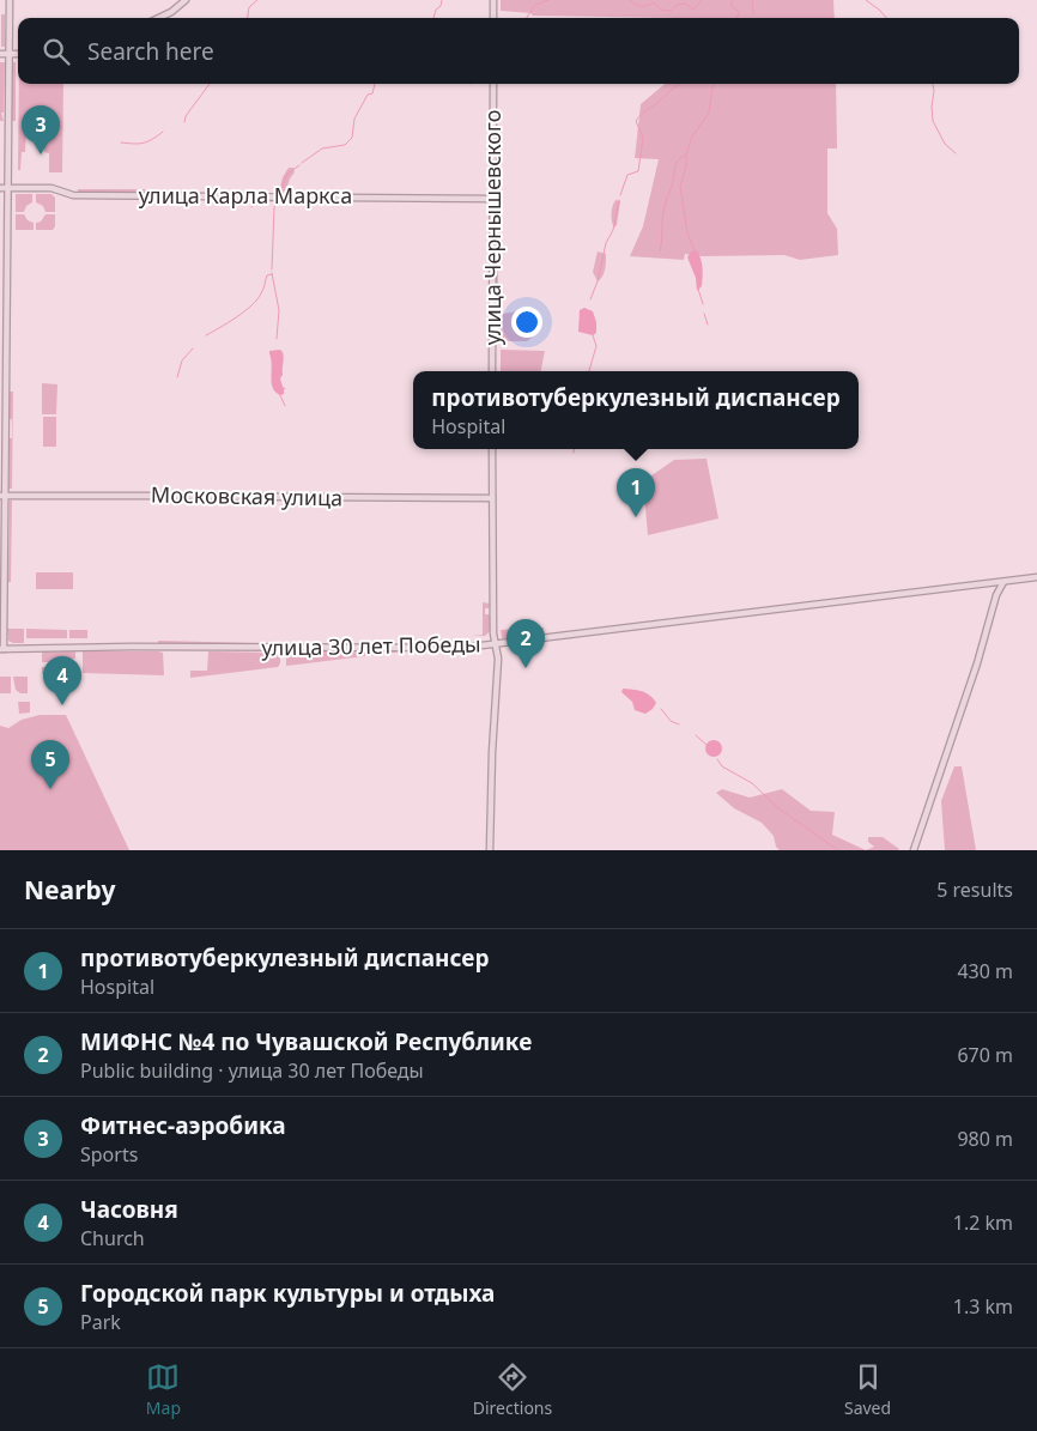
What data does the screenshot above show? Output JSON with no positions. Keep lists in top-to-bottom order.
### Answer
{
  "streets": {
    "street": [
      "улица Карла Маркса",
      "улица Чернышевского",
      "Московская улица",
      "улица 30 лет Победы"
    ]
  },
  "crossings": [
    ["улица Карла Маркса", "улица Чернышевского"]
  ],
  "page": {
    "search": "Search here",
    "pins": [
      "3",
      "1",
      "2",
      "4",
      "5"
    ],
    "popup": ["противотуберкулезный диспансер", "Hospital"],
    "heading": ["Nearby", "5 results"],
    "list": [
      {
        "mark": "1",
        "name": "противотуберкулезный диспансер",
        "note": "Hospital",
        "value": "430 m"
      },
      {
        "mark": "2",
        "name": "МИФНС №4 по Чувашской Республике",
        "note": "Public building · улица 30 лет Победы",
        "value": "670 m"
      },
      {
        "mark": "3",
        "name": "Фитнес-аэробика",
        "note": "Sports",
        "value": "980 m"
      },
      {
        "mark": "4",
        "name": "Часовня",
        "note": "Church",
        "value": "1.2 km"
      },
      {
        "mark": "5",
        "name": "Городской парк культуры и отдыха",
        "note": "Park",
        "value": "1.3 km"
      }
    ],
    "nav": ["Map", "Directions", "Saved"]
  }
}
